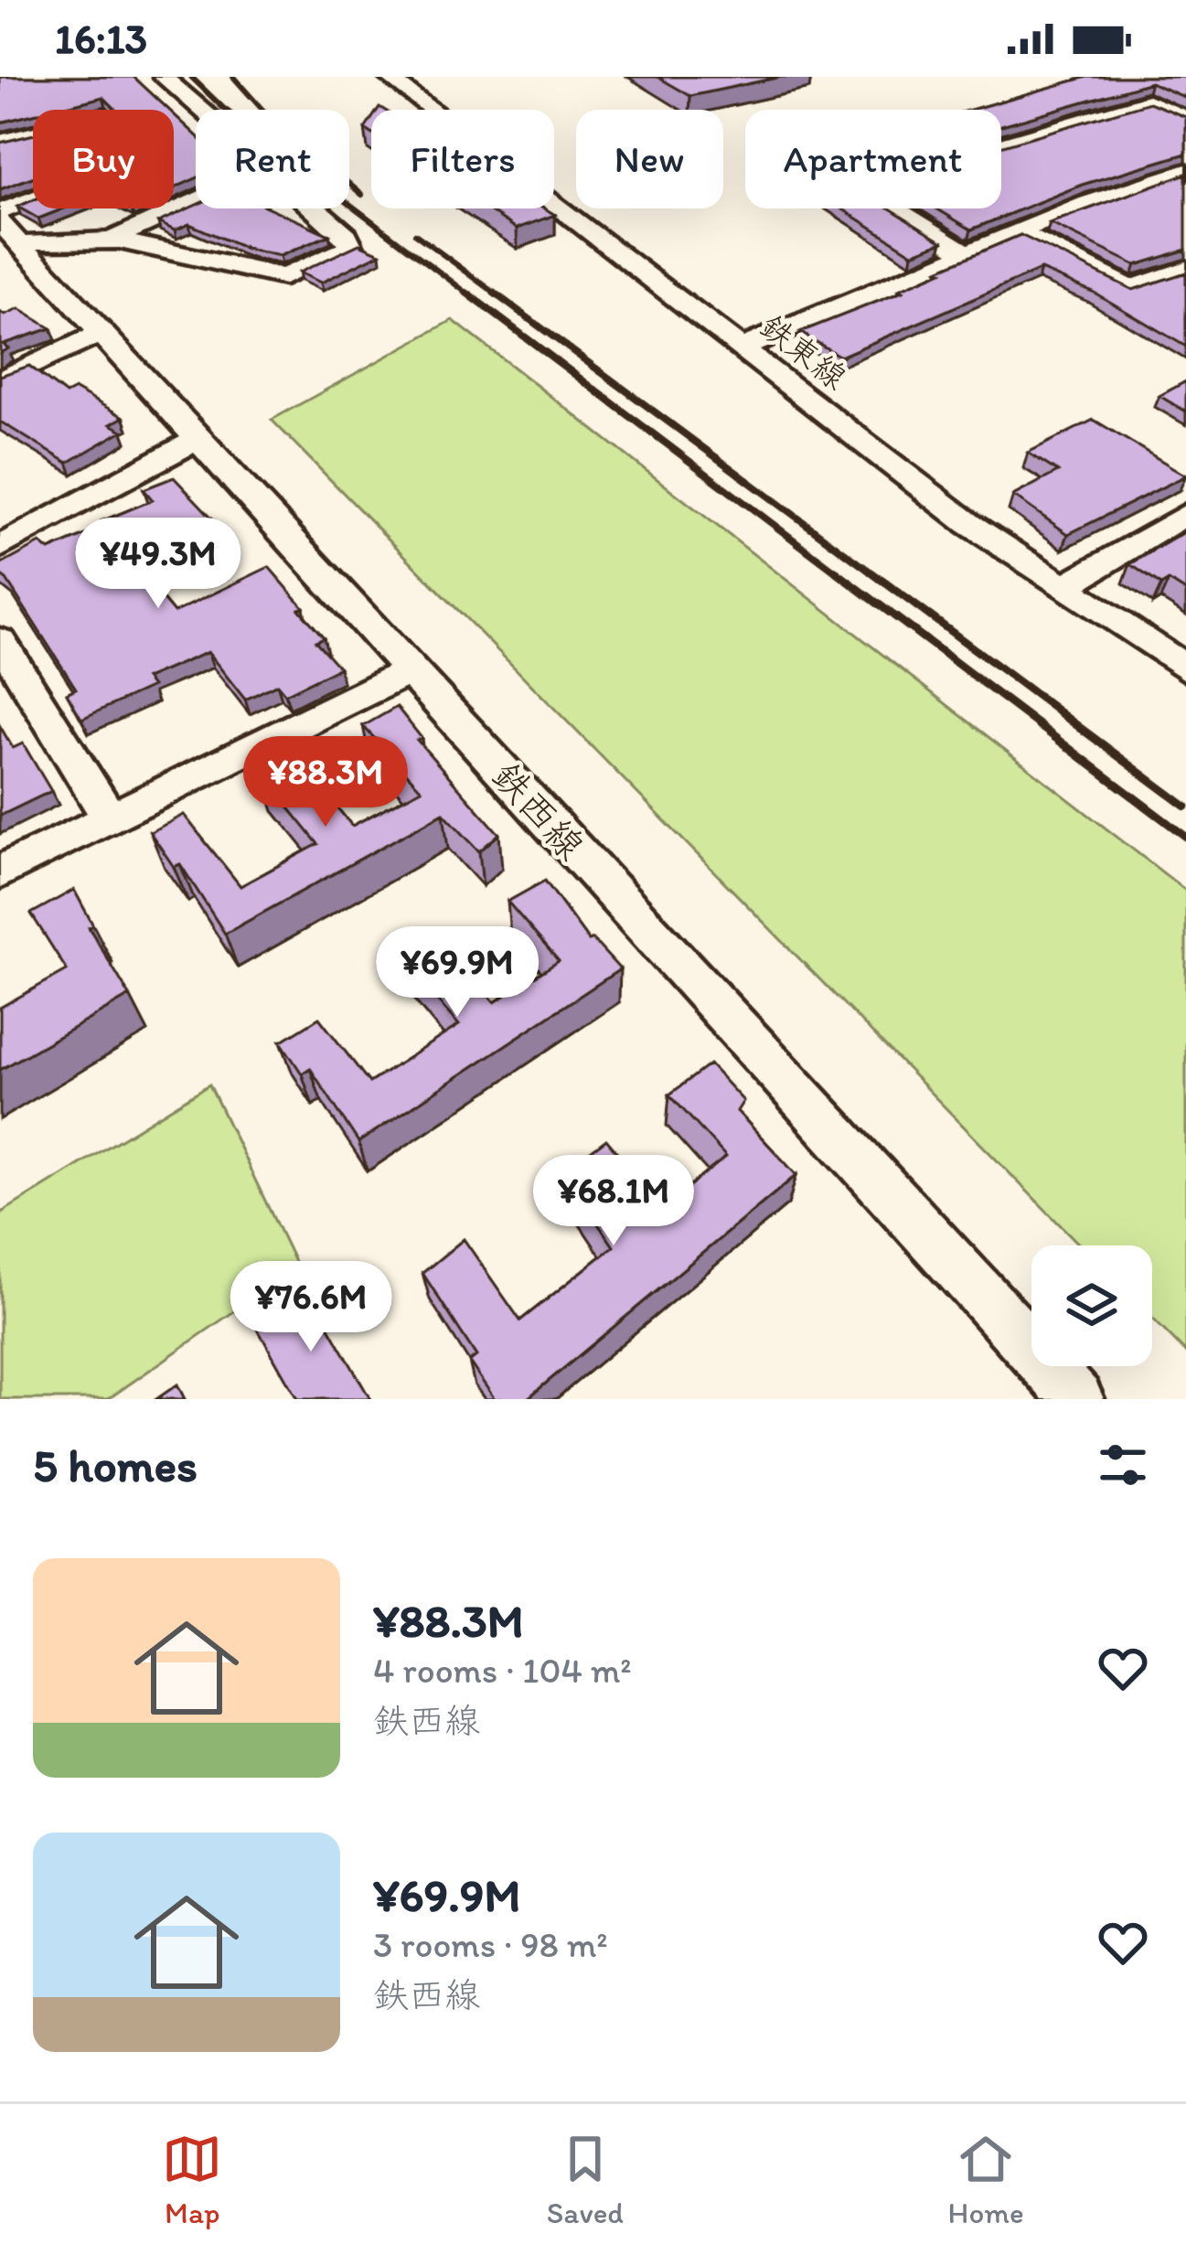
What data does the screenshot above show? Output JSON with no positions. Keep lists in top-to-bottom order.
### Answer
{
  "streets": {
    "street": ["鉄東線", "鉄西線"]
  },
  "page": {
    "status": "16:13",
    "chip": [
      "Buy",
      "Rent",
      "Filters",
      "New",
      "Apartment"
    ],
    "price": [
      "¥49.3M",
      "¥88.3M",
      "¥69.9M",
      "¥68.1M",
      "¥76.6M"
    ],
    "heading": "5 homes",
    "list": [
      {
        "name": "¥88.3M",
        "note": "4 rooms · 104 m² · 鉄西線"
      },
      {
        "name": "¥69.9M",
        "note": "3 rooms · 98 m² · 鉄西線"
      }
    ],
    "tabs": ["Map", "Saved", "Home"]
  }
}
